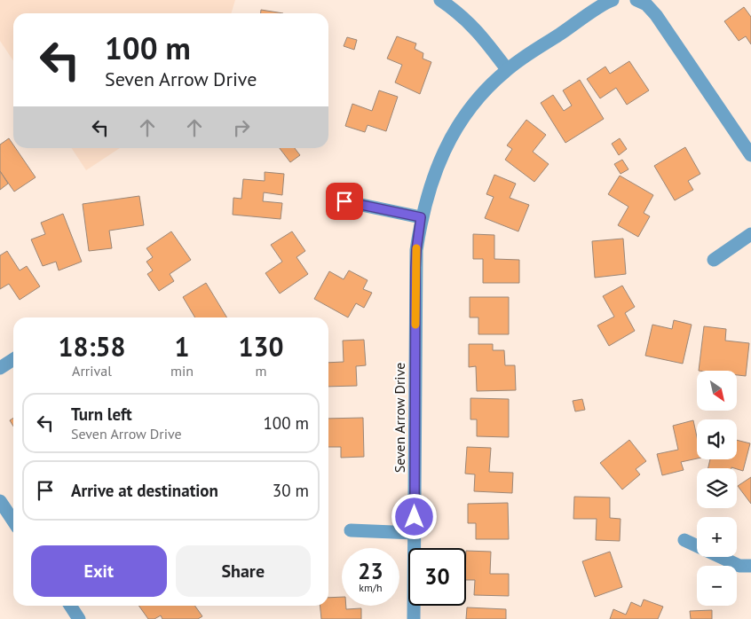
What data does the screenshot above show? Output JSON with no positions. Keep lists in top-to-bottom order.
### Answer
{
  "streets": {
    "street": ["Seven Arrow Drive"]
  },
  "north": "bottom right",
  "page": {
    "turn": ["100 m", "Seven Arrow Drive"],
    "eta": [
      "18:58",
      "Arrival",
      "1",
      "min",
      "130",
      "m"
    ],
    "map_buttons": ["+", "−"],
    "list": [
      {
        "name": "Turn left",
        "note": "Seven Arrow Drive",
        "value": "100 m"
      },
      {
        "name": "Arrive at destination",
        "value": "30 m"
      }
    ],
    "buttons": ["Exit", "Share"],
    "speed": "23 km/h",
    "limit": "30"
  }
}
